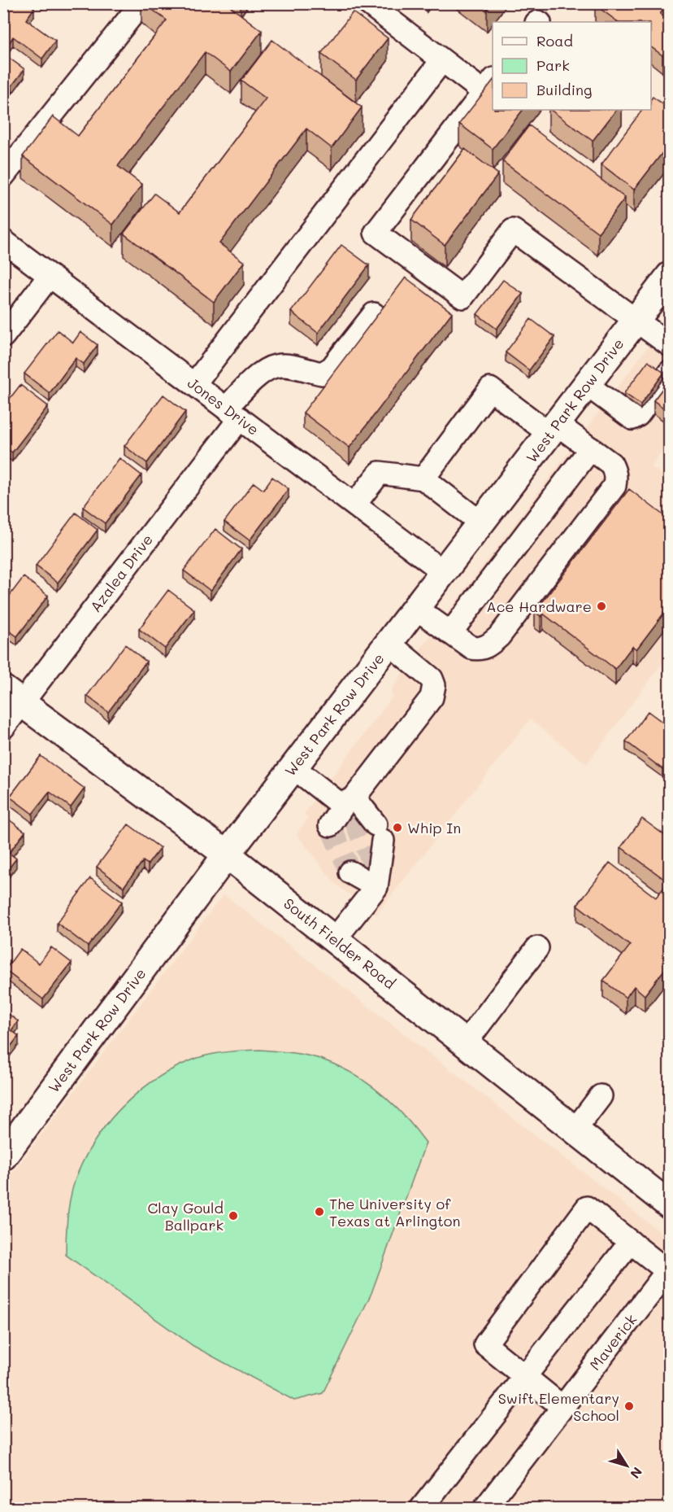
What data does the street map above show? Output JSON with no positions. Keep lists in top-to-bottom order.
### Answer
{
  "streets": {
    "main road": ["West Park Row Drive", "South Fielder Road"],
    "street": ["Jones Drive", "Azalea Drive", "Maverick"]
  },
  "crossings": [
    ["West Park Row Drive", "Jones Drive"],
    ["West Park Row Drive", "South Fielder Road"],
    ["Jones Drive", "Azalea Drive"],
    ["Azalea Drive", "South Fielder Road"]
  ],
  "places": [
    "Ace Hardware",
    "Whip In",
    "The University of Texas at Arlington",
    "Clay Gould Ballpark",
    "Swift Elementary School"
  ],
  "legend": ["Road", "Park", "Building"],
  "north": "bottom right"
}
